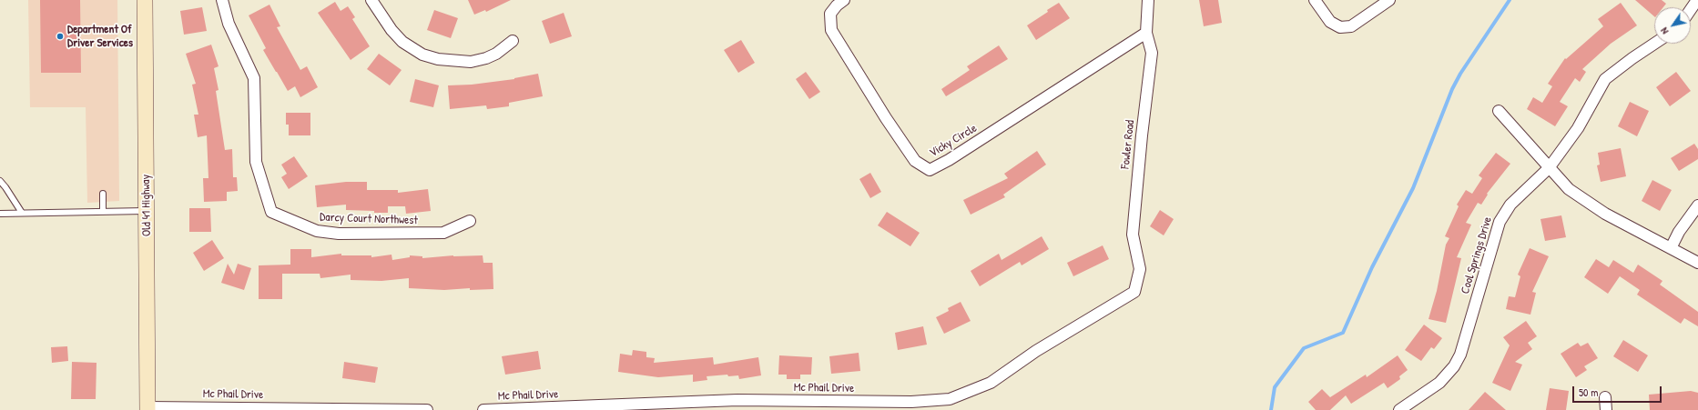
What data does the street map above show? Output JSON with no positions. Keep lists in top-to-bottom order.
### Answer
{
  "streets": {
    "main road": ["Old 41 Highway"],
    "street": [
      "Vicky Circle",
      "Fowler Road",
      "Darcy Court Northwest",
      "Cool Springs Drive",
      "Mc Phail Drive"
    ]
  },
  "crossings": [
    ["Vicky Circle", "Fowler Road"],
    ["Fowler Road", "Mc Phail Drive"],
    ["Old 41 Highway", "Mc Phail Drive"]
  ],
  "places": ["Department Of Driver Services"],
  "scale_bar": "50 m",
  "north": "bottom left"
}
